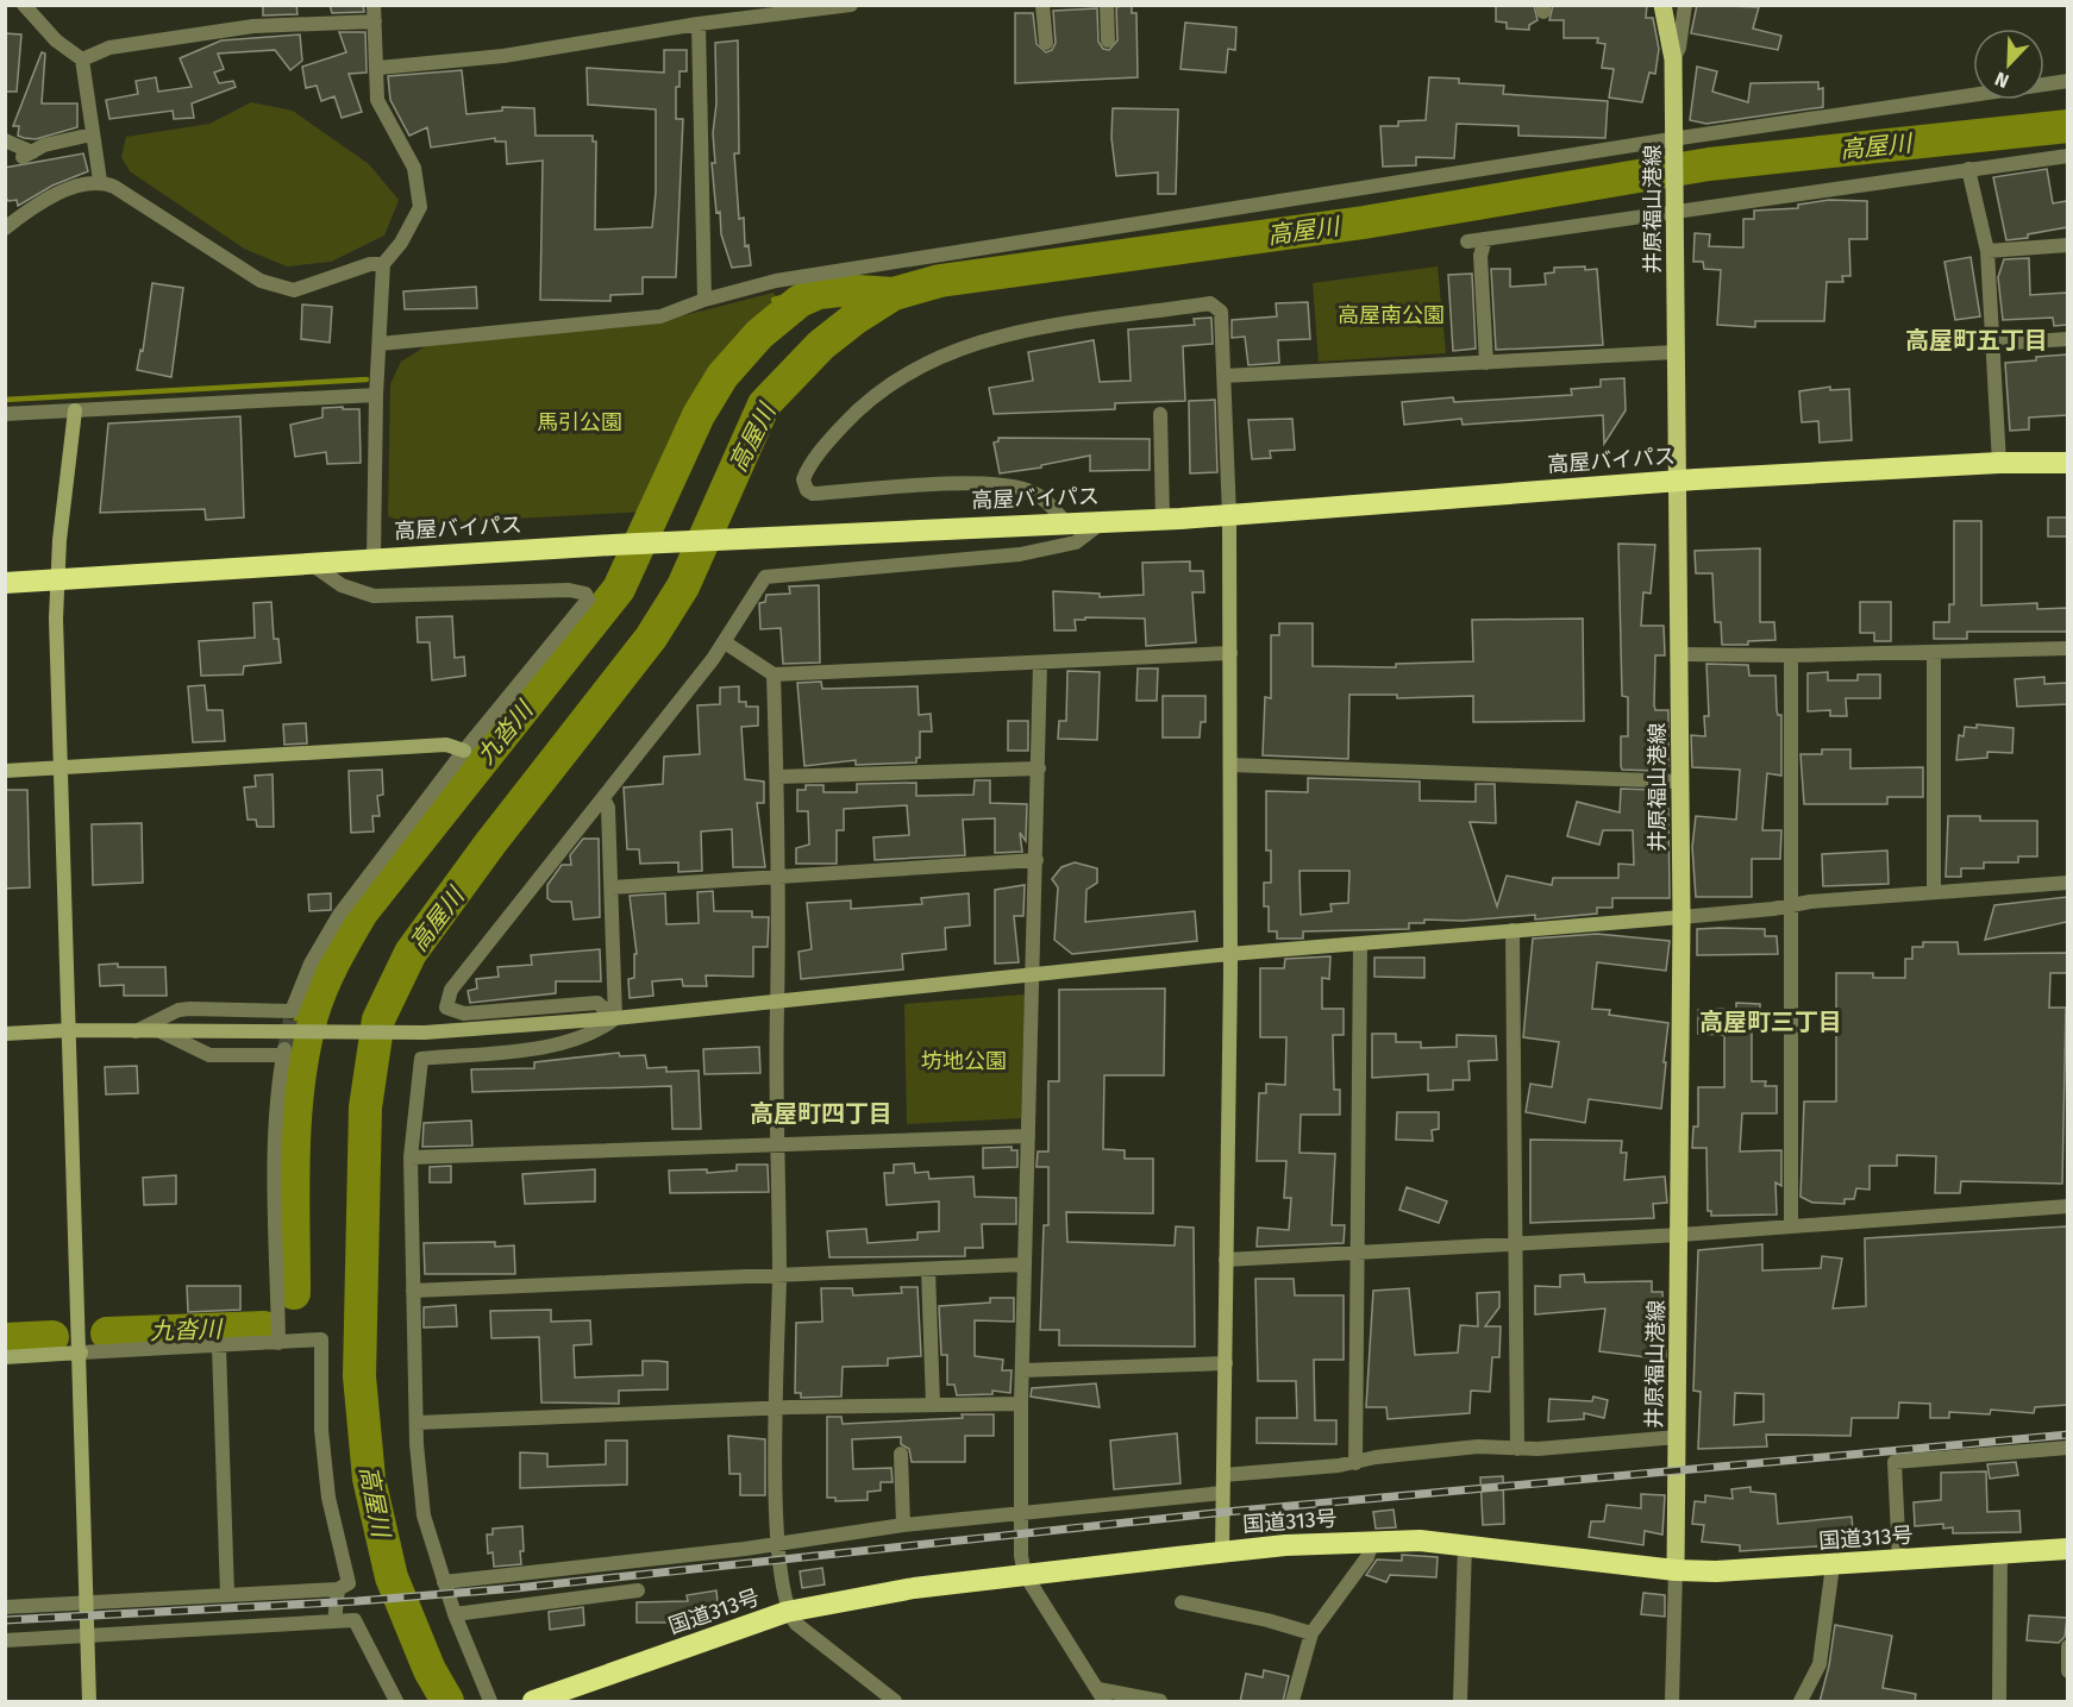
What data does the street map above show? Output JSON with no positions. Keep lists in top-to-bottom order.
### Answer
{
  "streets": {
    "highway": ["高屋バイパス", "国道313号"],
    "main road": ["井原福山港線"]
  },
  "crossings": [
    ["井原福山港線", "高屋バイパス"],
    ["井原福山港線", "国道313号"]
  ],
  "districts": ["高屋町五丁目", "高屋町三丁目", "高屋町四丁目"],
  "water": ["高屋川", "九沓川"],
  "parks": ["高屋南公園", "馬引公園", "坊地公園"],
  "north": "bottom left"
}
